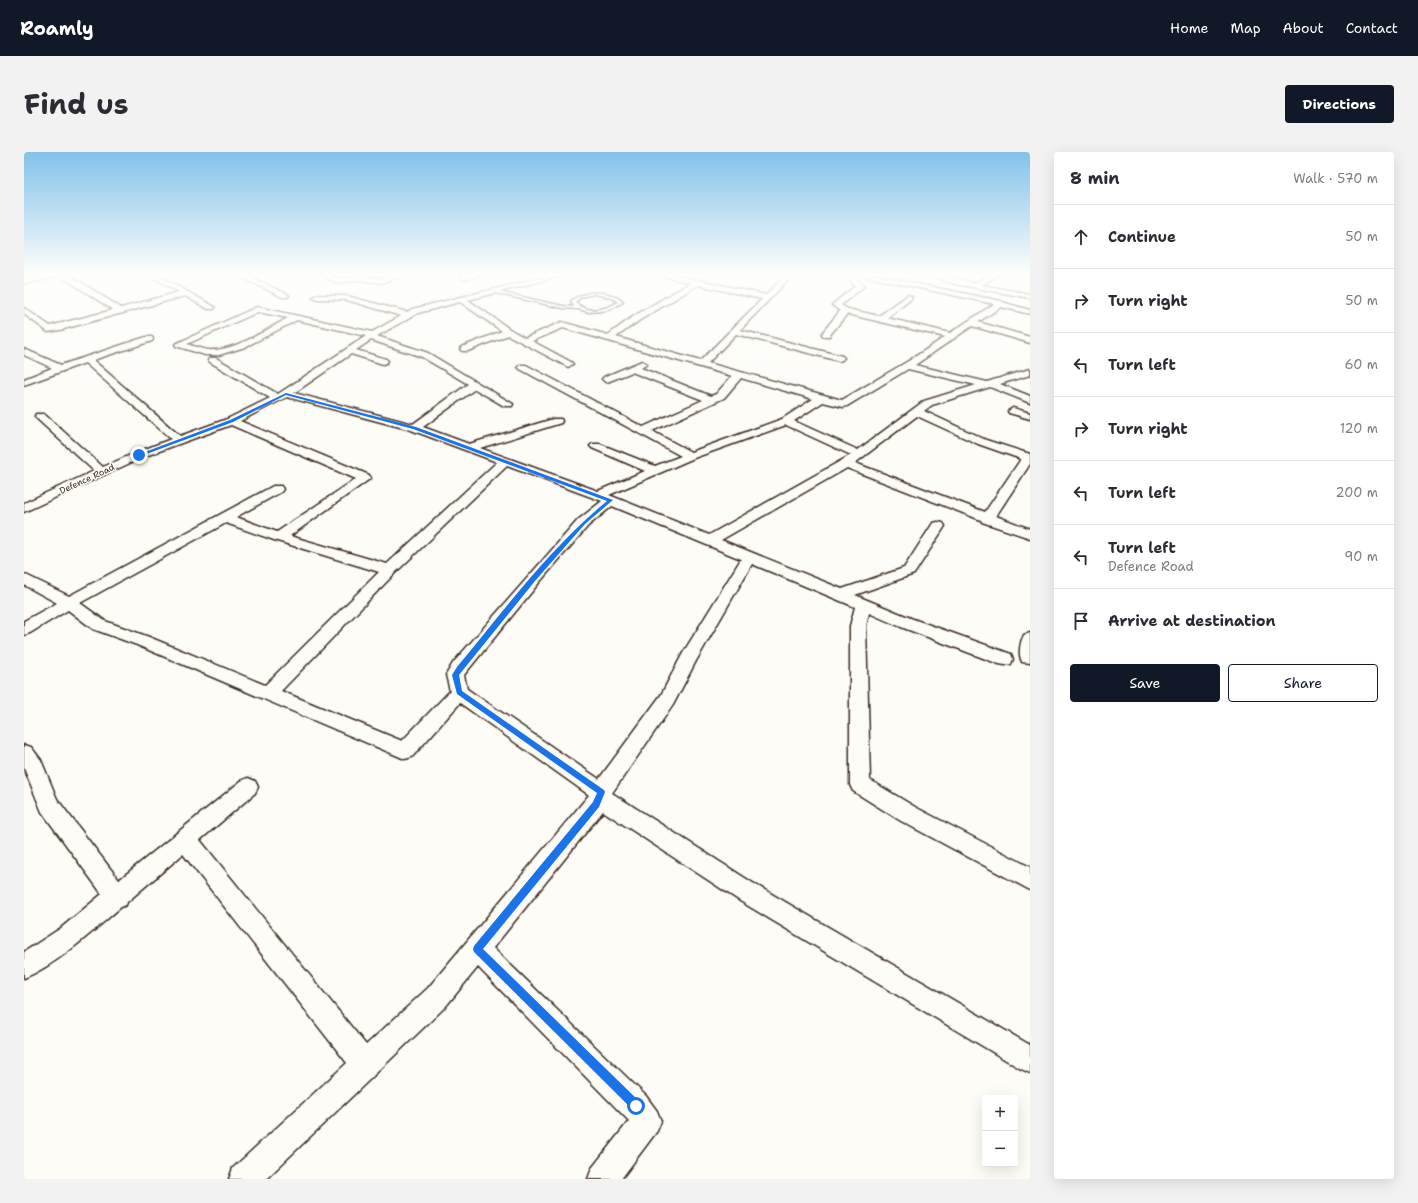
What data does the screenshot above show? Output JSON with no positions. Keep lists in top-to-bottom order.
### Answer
{
  "streets": {
    "street": ["Defence Road"]
  },
  "page": {
    "header": "Roamly",
    "nav": [
      "Home",
      "Map",
      "About",
      "Contact"
    ],
    "title": "Find us",
    "buttons": [
      "Directions",
      ["Save", "Share"]
    ],
    "heading": ["8 min", "Walk · 570 m"],
    "list": [
      ["Continue", "50 m"],
      ["Turn right", "50 m"],
      ["Turn left", "60 m"],
      ["Turn right", "120 m"],
      ["Turn left", "200 m"],
      ["Turn left", "Defence Road", "90 m"],
      "Arrive at destination"
    ],
    "map_buttons": ["+", "−"]
  }
}
